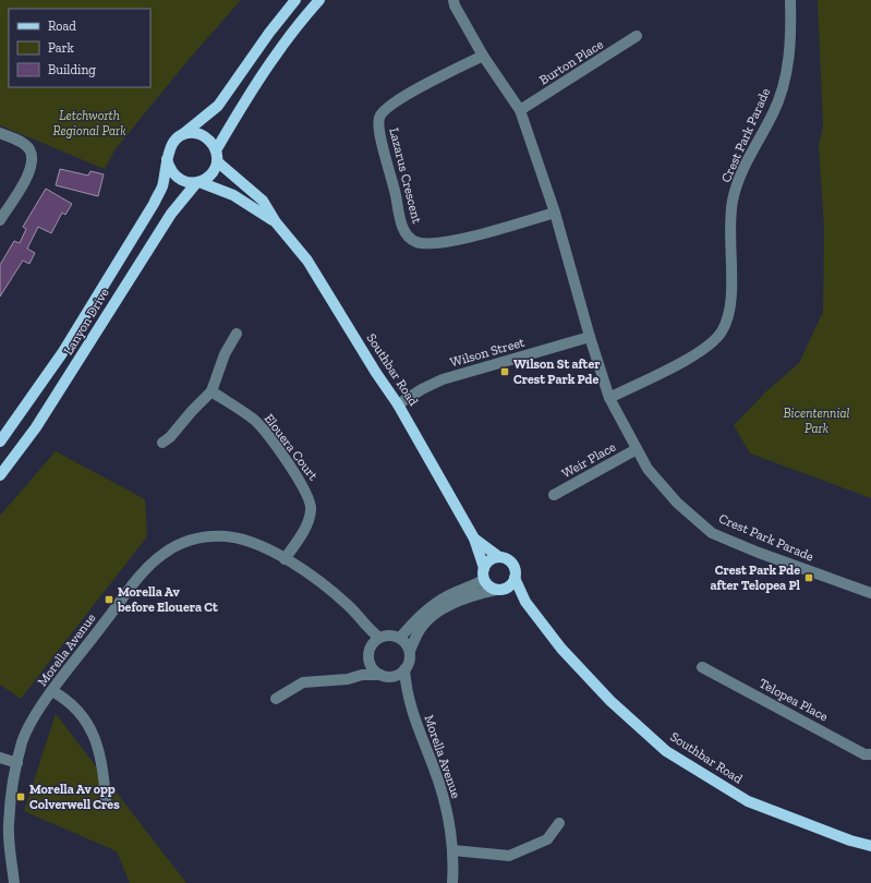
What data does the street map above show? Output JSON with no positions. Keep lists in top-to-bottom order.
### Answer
{
  "streets": {
    "main road": ["Lanyon Drive", "Southbar Road"],
    "street": [
      "Burton Place",
      "Crest Park Parade",
      "Lazarus Crescent",
      "Wilson Street",
      "Elouera Court",
      "Weir Place",
      "Morella Avenue",
      "Telopea Place"
    ]
  },
  "crossings": [
    ["Burton Place", "Crest Park Parade"],
    ["Crest Park Parade", "Lazarus Crescent"],
    ["Crest Park Parade", "Wilson Street"],
    ["Crest Park Parade", "Weir Place"],
    ["Lanyon Drive", "Southbar Road"],
    ["Wilson Street", "Southbar Road"],
    ["Elouera Court", "Morella Avenue"]
  ],
  "parks": ["Letchworth Regional Park", "Bicentennial Park"],
  "places": {
    "transit": [
      "Wilson St after Crest Park Pde",
      "Crest Park Pde after Telopea Pl",
      "Morella Av before Elouera Ct",
      "Morella Av opp Colverwell Cres"
    ]
  },
  "legend": ["Road", "Park", "Building"]
}
